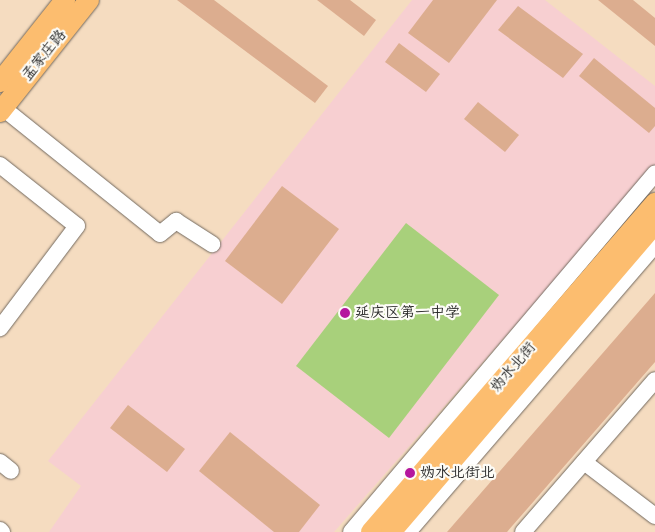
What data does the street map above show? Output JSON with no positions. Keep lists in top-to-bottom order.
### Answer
{
  "streets": {
    "main road": ["孟家庄路", "妫水北街"]
  },
  "places": ["延庆区第一中学", "妫水北街北"]
}
